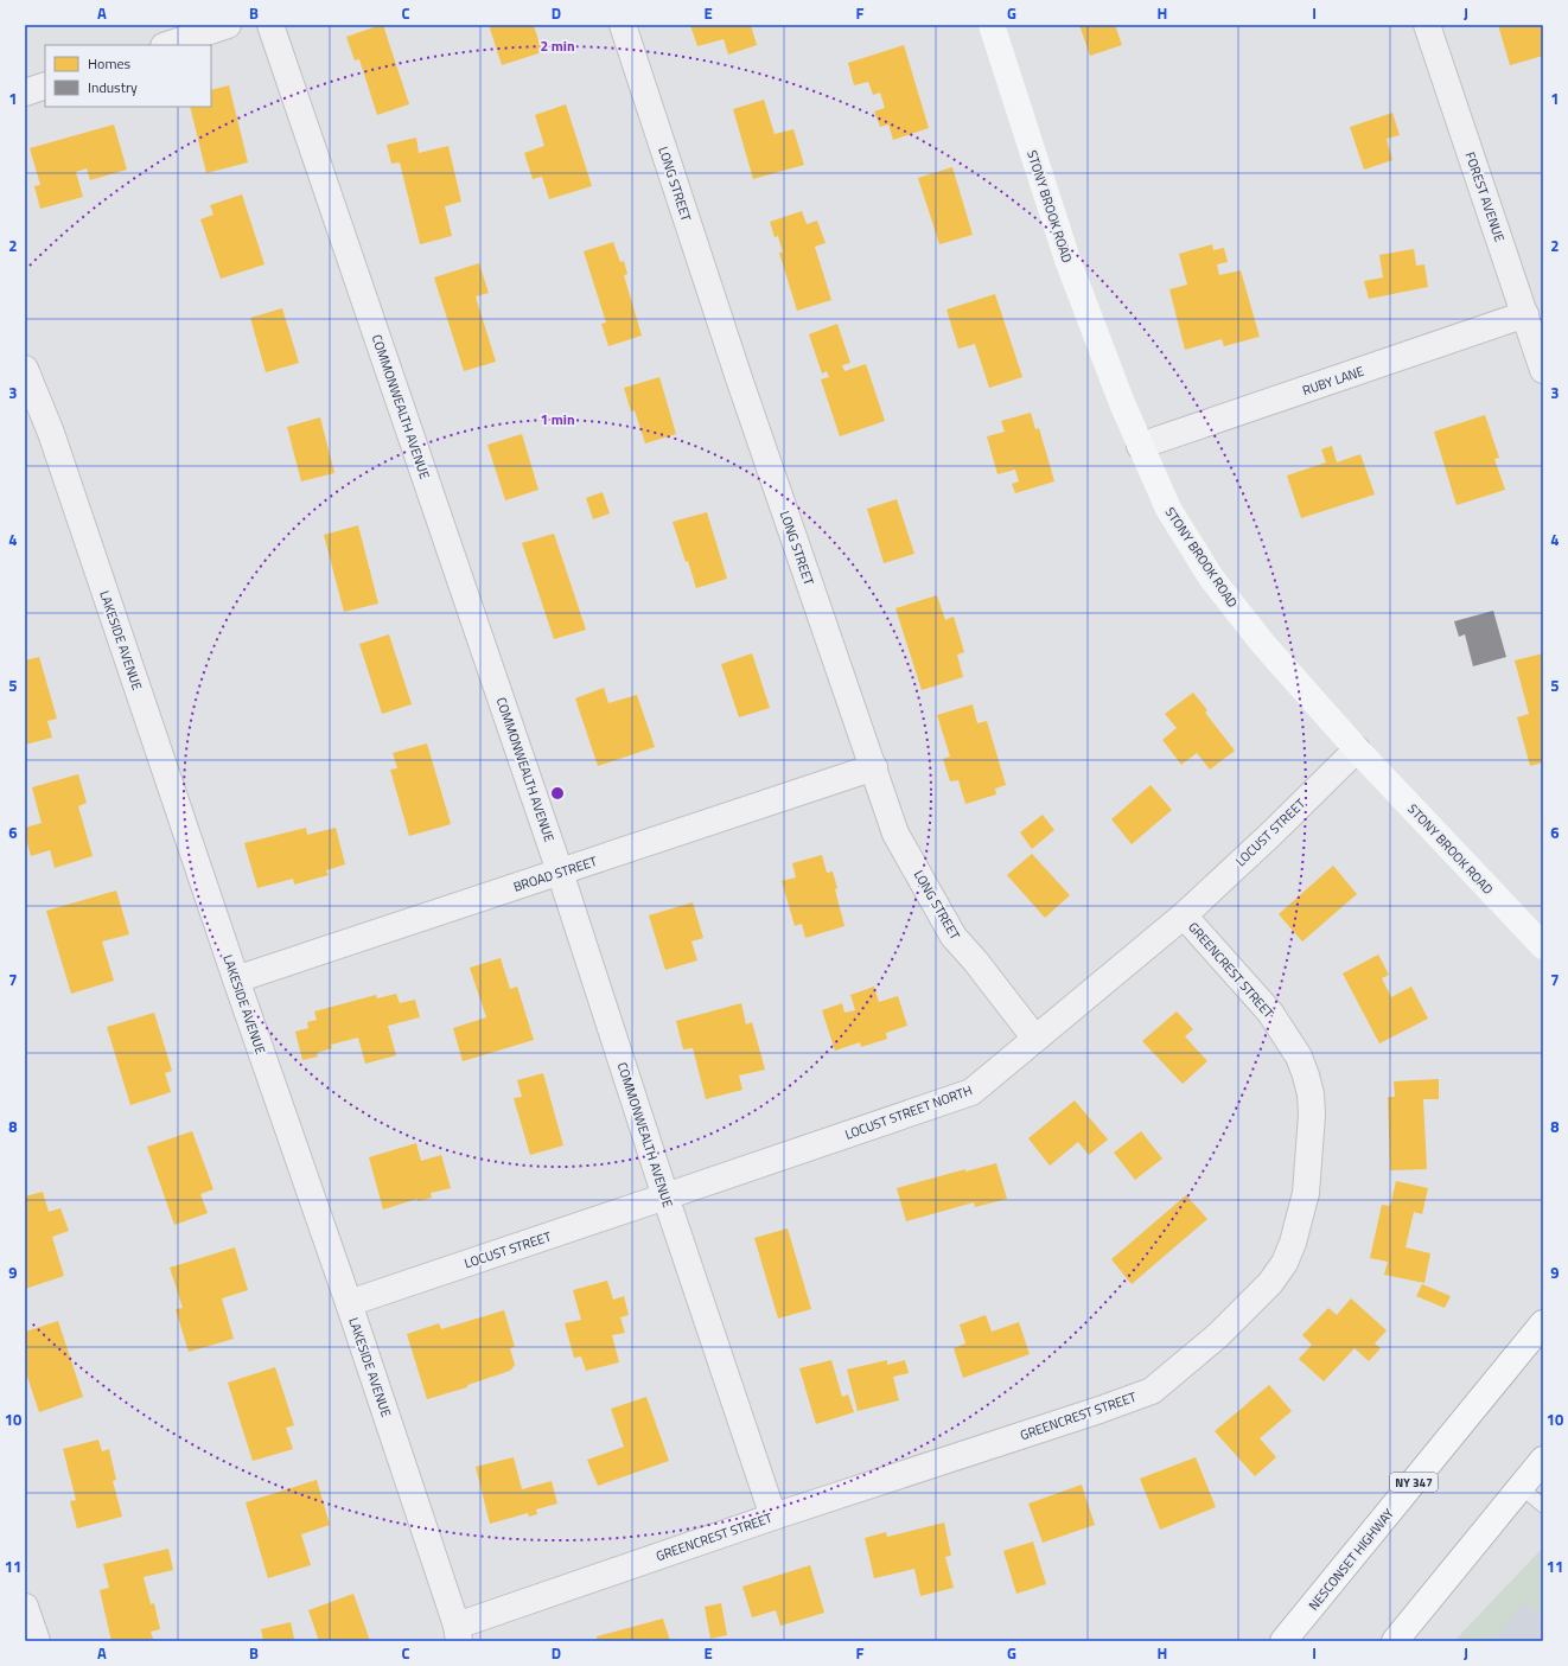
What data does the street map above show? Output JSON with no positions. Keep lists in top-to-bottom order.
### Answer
{
  "streets": {
    "main road": ["STONY BROOK ROAD", "NY 347", "NESCONSET HIGHWAY"],
    "street": [
      "LONG STREET",
      "FOREST AVENUE",
      "RUBY LANE",
      "COMMONWEALTH AVENUE",
      "LAKESIDE AVENUE",
      "LOCUST STREET",
      "BROAD STREET",
      "GREENCREST STREET",
      "LOCUST STREET NORTH"
    ]
  },
  "crossings": [
    ["LONG STREET", "BROAD STREET"],
    ["LONG STREET", "LOCUST STREET NORTH"],
    ["FOREST AVENUE", "RUBY LANE"],
    ["STONY BROOK ROAD", "RUBY LANE"],
    ["STONY BROOK ROAD", "LOCUST STREET"],
    ["COMMONWEALTH AVENUE", "LOCUST STREET"],
    ["COMMONWEALTH AVENUE", "BROAD STREET"],
    ["COMMONWEALTH AVENUE", "GREENCREST STREET"],
    ["COMMONWEALTH AVENUE", "LOCUST STREET NORTH"],
    ["LAKESIDE AVENUE", "LOCUST STREET"],
    ["LAKESIDE AVENUE", "BROAD STREET"],
    ["LAKESIDE AVENUE", "GREENCREST STREET"],
    ["LOCUST STREET", "GREENCREST STREET"],
    ["LOCUST STREET", "LOCUST STREET NORTH"],
    ["GREENCREST STREET", "LOCUST STREET NORTH"]
  ],
  "legend": ["Homes", "Industry"],
  "grid": {
    "columns": [
      "A",
      "B",
      "C",
      "D",
      "E",
      "F",
      "G",
      "H",
      "I",
      "J"
    ],
    "rows": [
      "1",
      "2",
      "3",
      "4",
      "5",
      "6",
      "7",
      "8",
      "9",
      "10",
      "11"
    ]
  },
  "rings": ["2 min", "1 min"]
}
